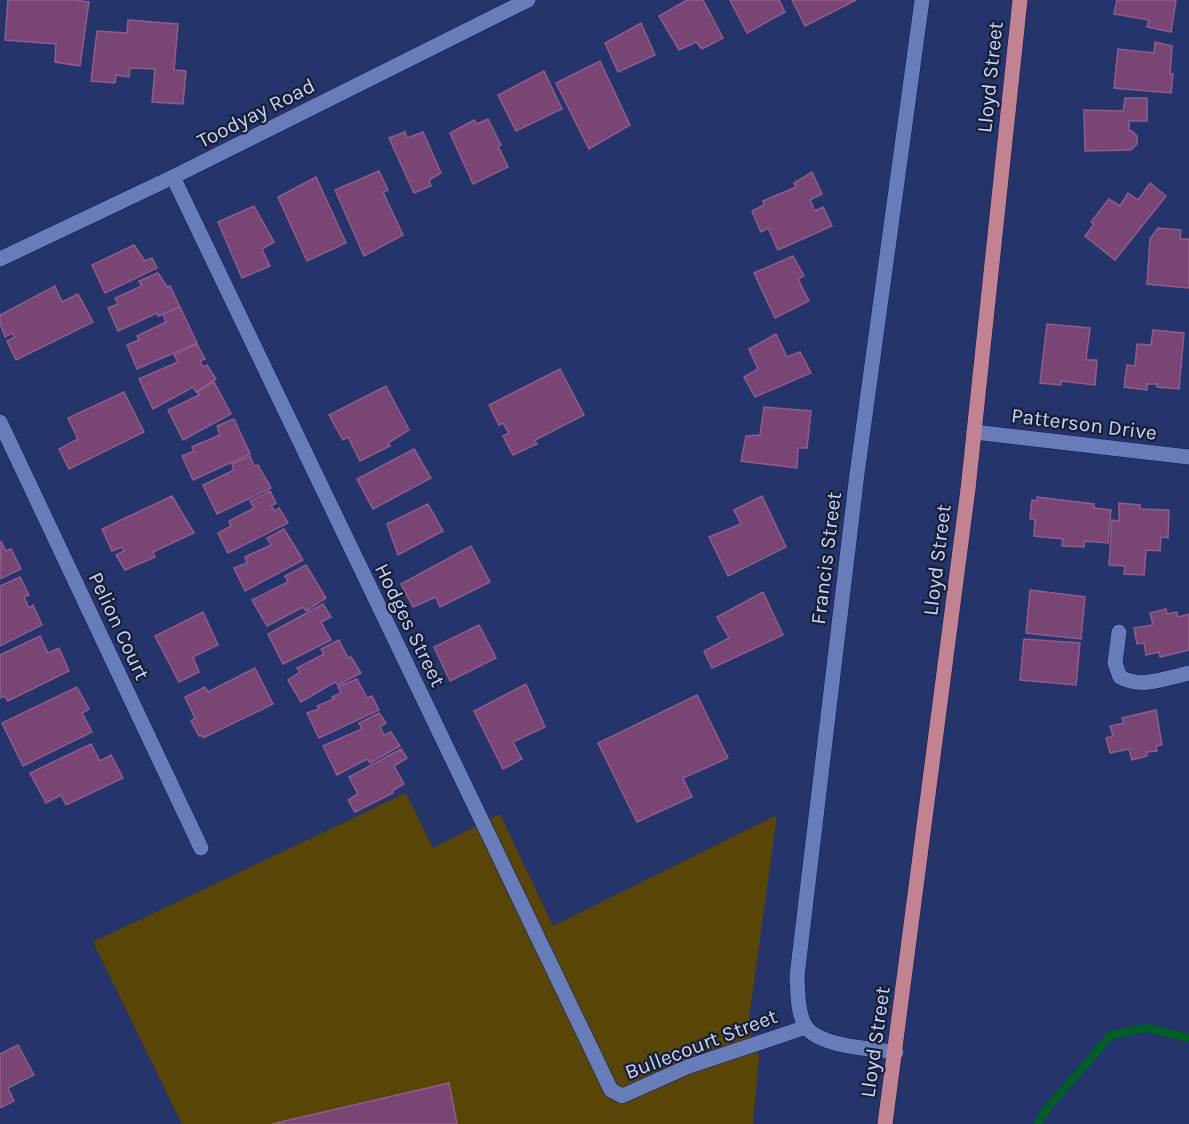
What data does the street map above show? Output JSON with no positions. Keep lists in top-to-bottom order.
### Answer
{
  "streets": {
    "main road": ["Lloyd Street"],
    "street": [
      "Toodyay Road",
      "Patterson Drive",
      "Francis Street",
      "Hodges Street",
      "Pelion Court",
      "Bullecourt Street"
    ]
  },
  "crossings": [
    ["Lloyd Street", "Patterson Drive"],
    ["Toodyay Road", "Hodges Street"],
    ["Francis Street", "Bullecourt Street"],
    ["Hodges Street", "Bullecourt Street"]
  ]
}
